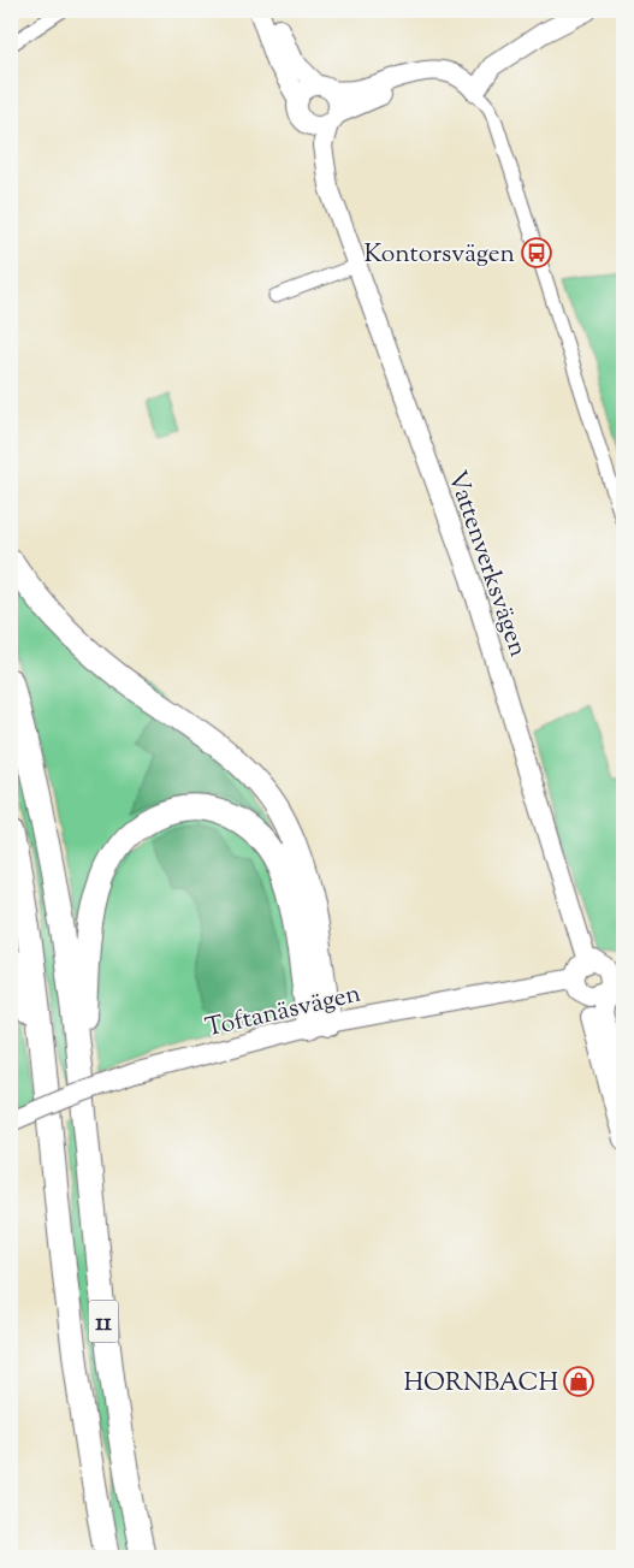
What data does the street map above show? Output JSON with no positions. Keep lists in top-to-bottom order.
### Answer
{
  "streets": {
    "highway": ["11"],
    "street": ["Vattenverksvägen", "Toftanäsvägen"]
  },
  "places": {
    "bus stop": ["Kontorsvägen"],
    "shop": ["HORNBACH"]
  }
}
